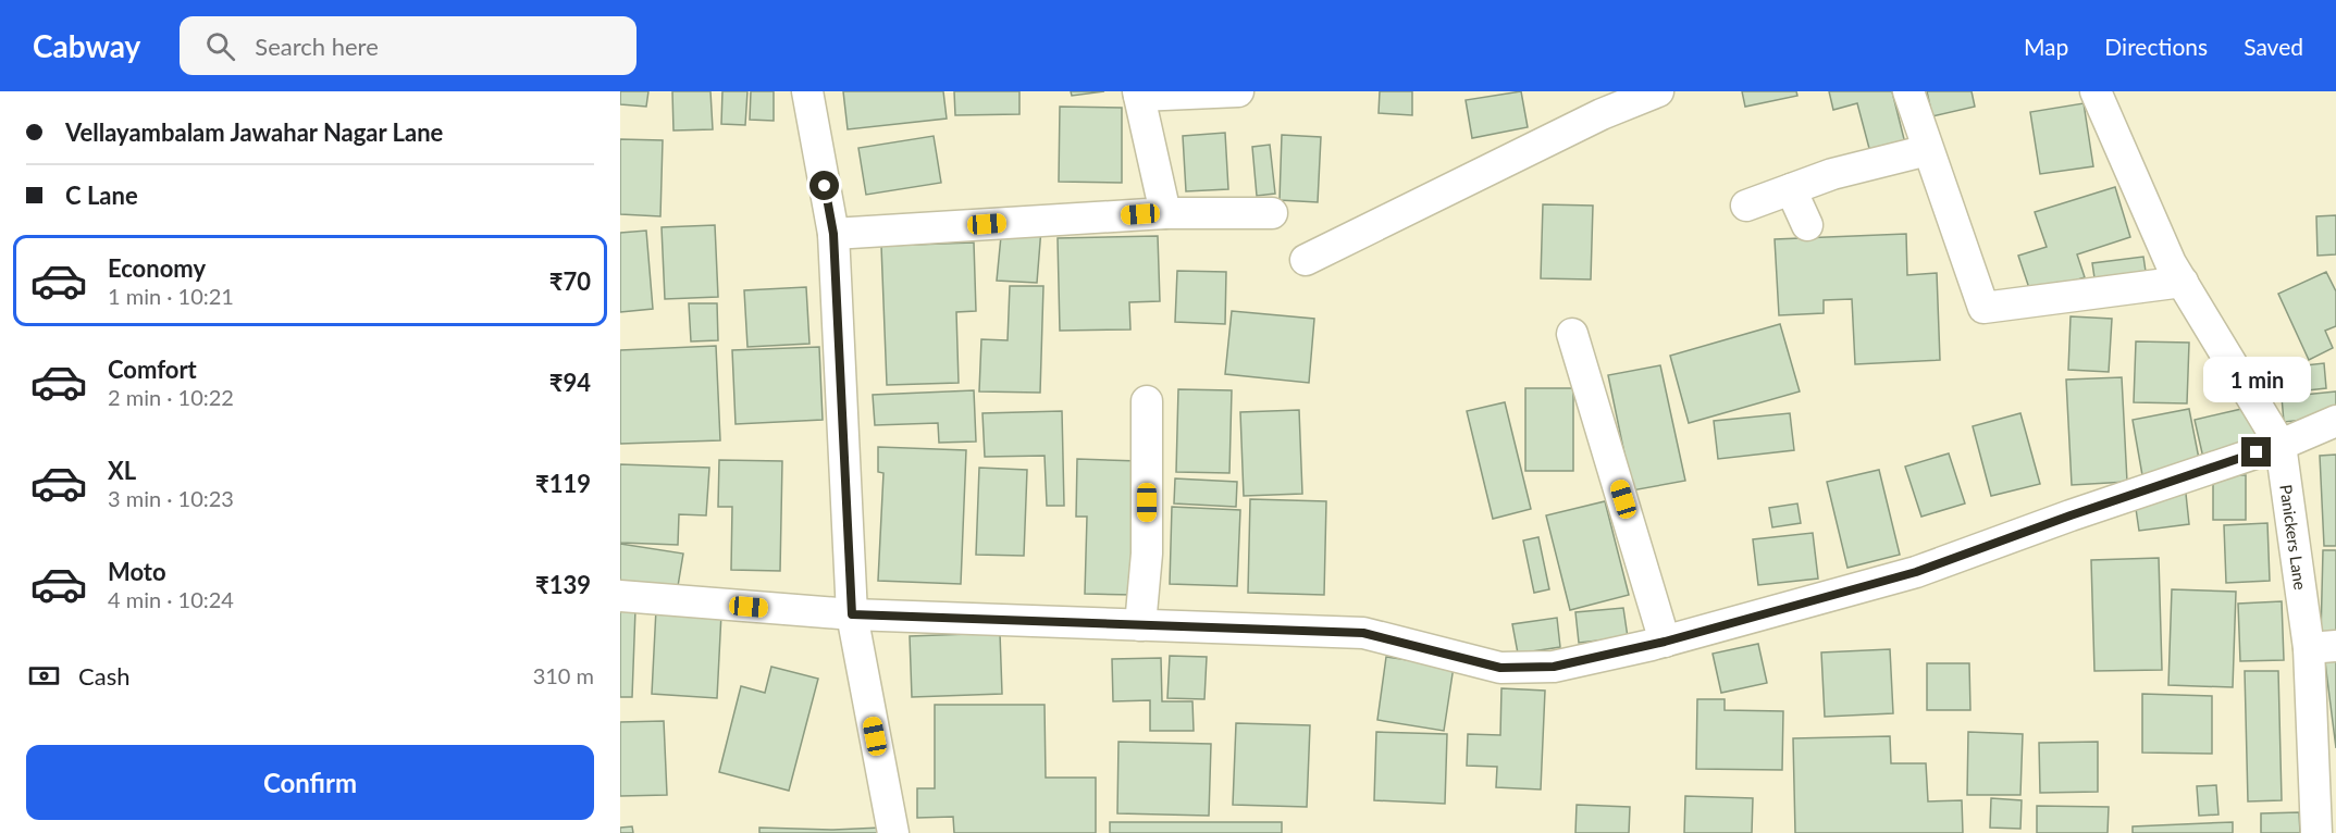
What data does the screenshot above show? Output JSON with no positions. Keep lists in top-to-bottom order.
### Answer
{
  "streets": {
    "street": ["Panickers Lane"]
  },
  "page": {
    "header": "Cabway",
    "search": "Search here",
    "nav": ["Map", "Directions", "Saved"],
    "banner": ["Vellayambalam Jawahar Nagar Lane", "C Lane"],
    "list": [
      {
        "name": "Economy",
        "note": "1 min · 10:21",
        "value": "₹70"
      },
      {
        "name": "Comfort",
        "note": "2 min · 10:22",
        "value": "₹94"
      },
      {
        "name": "XL",
        "note": "3 min · 10:23",
        "value": "₹119"
      },
      {
        "name": "Moto",
        "note": "4 min · 10:24",
        "value": "₹139"
      }
    ],
    "bubble": "1 min",
    "pay": ["Cash", "310 m"],
    "buttons": "Confirm"
  }
}
